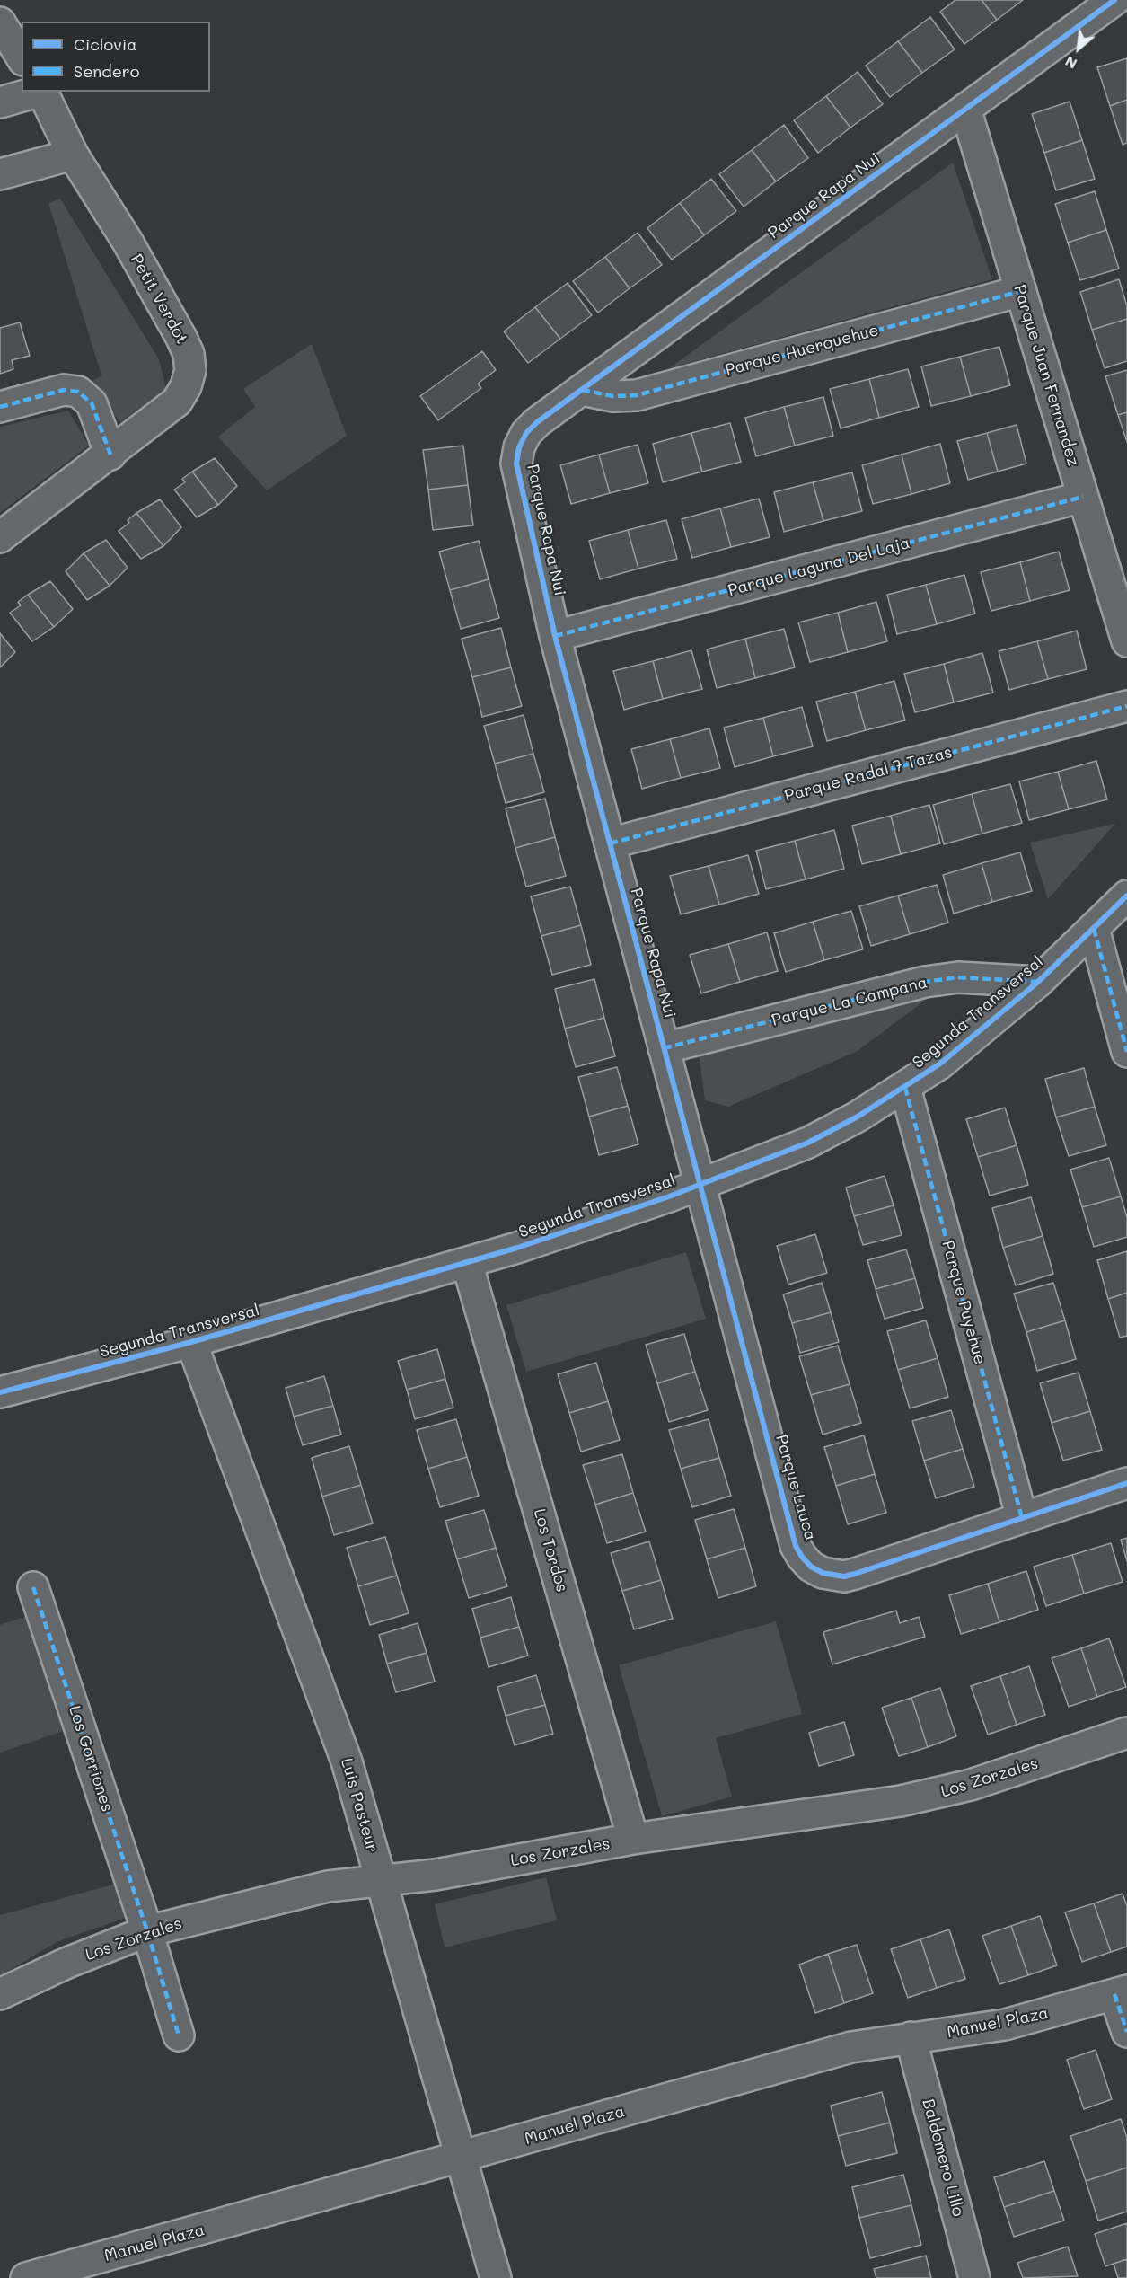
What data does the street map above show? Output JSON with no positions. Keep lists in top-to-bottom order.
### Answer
{
  "streets": {
    "street": [
      "Parque Rapa Nui",
      "Petit Verdot",
      "Parque Huerquehue",
      "Parque Juan Fernandez",
      "Parque Laguna Del Laja",
      "Parque Radal 7 Tazas",
      "Parque La Campana",
      "Segunda Transversal",
      "Parque Puyehue",
      "Parque Lauca",
      "Los Tordos",
      "Los Gorriones",
      "Los Zorzales",
      "Luis Pasteur",
      "Manuel Plaza",
      "Baldomero Lillo"
    ]
  },
  "crossings": [
    ["Parque Rapa Nui", "Parque Huerquehue"],
    ["Parque Rapa Nui", "Parque Juan Fernandez"],
    ["Parque Rapa Nui", "Parque Laguna Del Laja"],
    ["Parque Rapa Nui", "Parque Radal 7 Tazas"],
    ["Parque Rapa Nui", "Parque La Campana"],
    ["Parque Rapa Nui", "Segunda Transversal"],
    ["Parque Rapa Nui", "Parque Lauca"],
    ["Parque Huerquehue", "Parque Juan Fernandez"],
    ["Parque Juan Fernandez", "Parque Laguna Del Laja"],
    ["Parque La Campana", "Segunda Transversal"],
    ["Segunda Transversal", "Parque Puyehue"],
    ["Segunda Transversal", "Parque Lauca"],
    ["Segunda Transversal", "Los Tordos"],
    ["Segunda Transversal", "Luis Pasteur"],
    ["Parque Puyehue", "Parque Lauca"],
    ["Los Tordos", "Los Zorzales"],
    ["Los Gorriones", "Los Zorzales"],
    ["Los Zorzales", "Luis Pasteur"],
    ["Luis Pasteur", "Manuel Plaza"],
    ["Manuel Plaza", "Baldomero Lillo"]
  ],
  "legend": ["Ciclovía", "Sendero"],
  "north": "bottom left"
}
